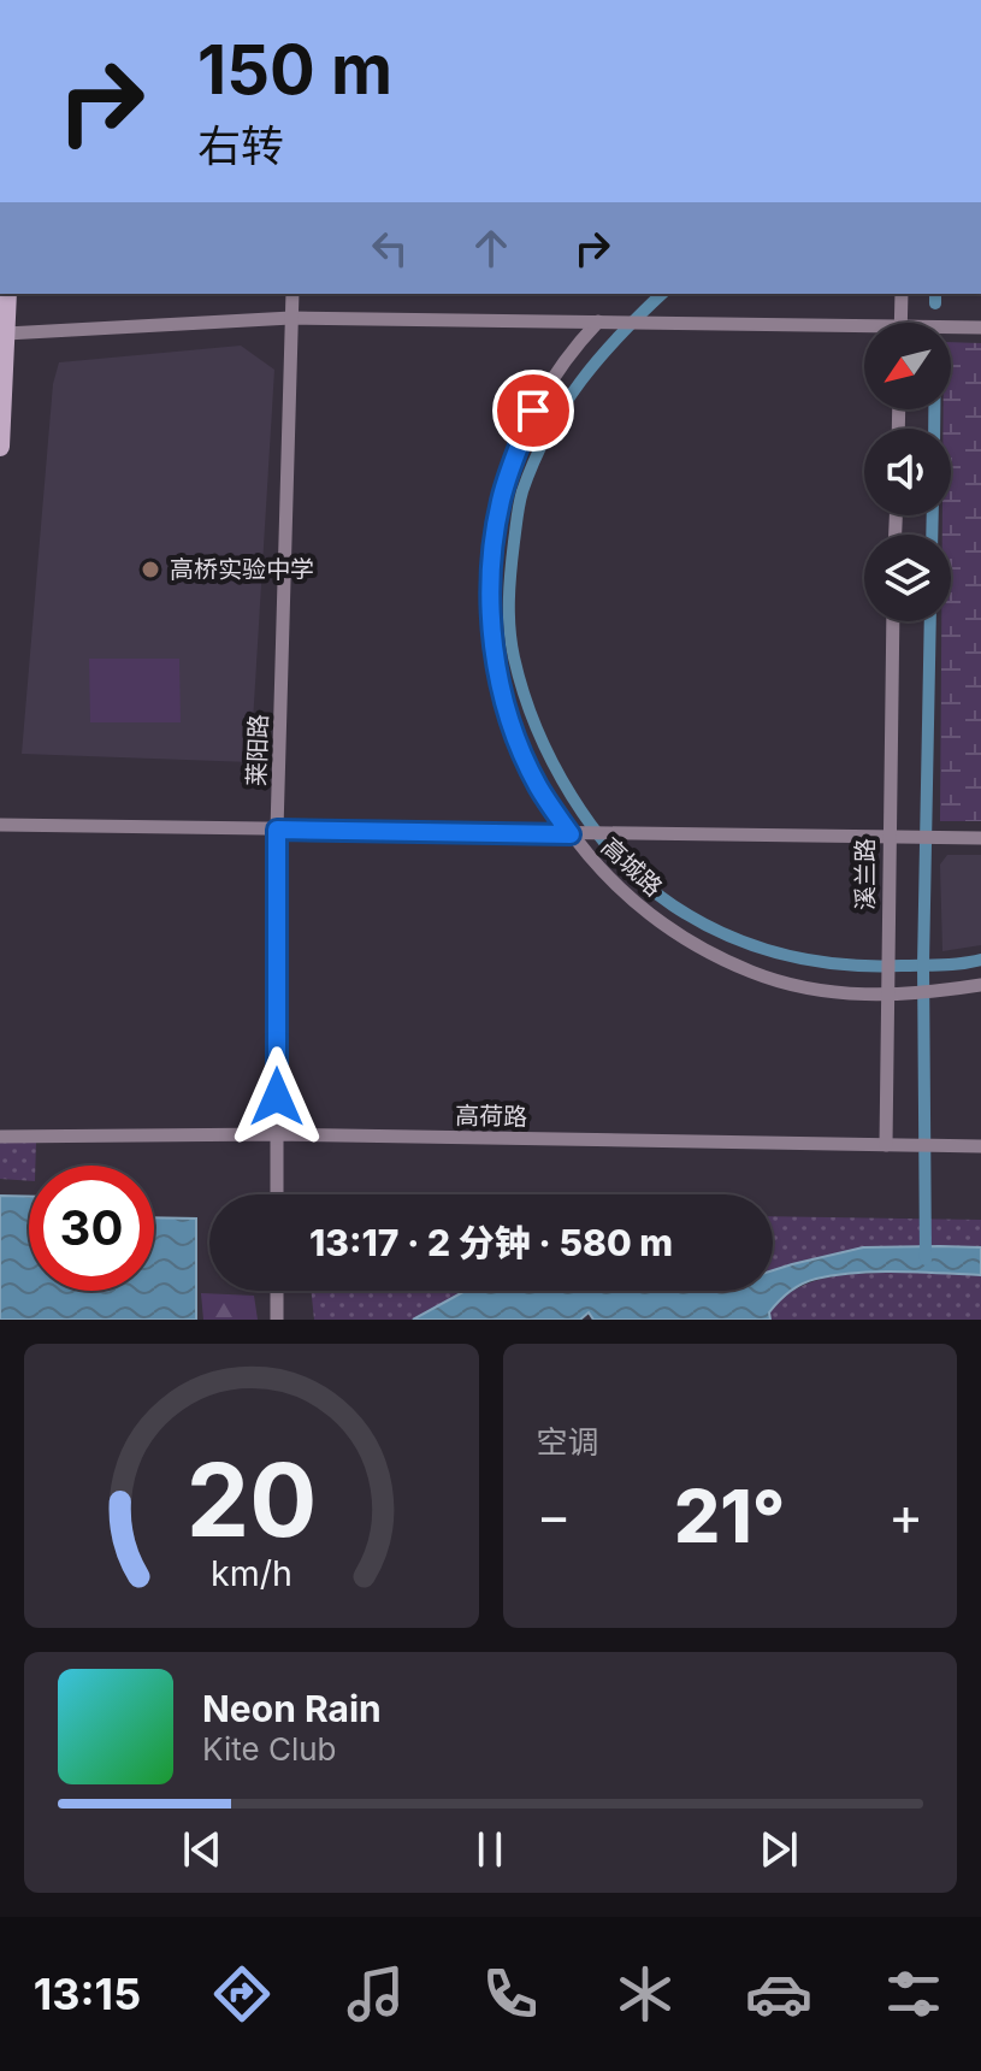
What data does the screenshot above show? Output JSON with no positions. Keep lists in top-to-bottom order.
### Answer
{
  "streets": {
    "street": [
      "莱阳路",
      "高城路",
      "溪兰路",
      "高荷路"
    ]
  },
  "crossings": [
    ["莱阳路", "高荷路"],
    ["高城路", "溪兰路"],
    ["溪兰路", "高荷路"]
  ],
  "places": ["高桥实验中学"],
  "north": "bottom left",
  "page": {
    "turn": ["150 m", "右转"],
    "limit": "30",
    "trip": "13:17 · 2 分钟 · 580 m",
    "tile": "空调",
    "heat": ["−", "21°", "+"],
    "song": ["Neon Rain", "Kite Club"],
    "tabs": "13:15",
    "gauge": ["20", "km/h"]
  }
}
